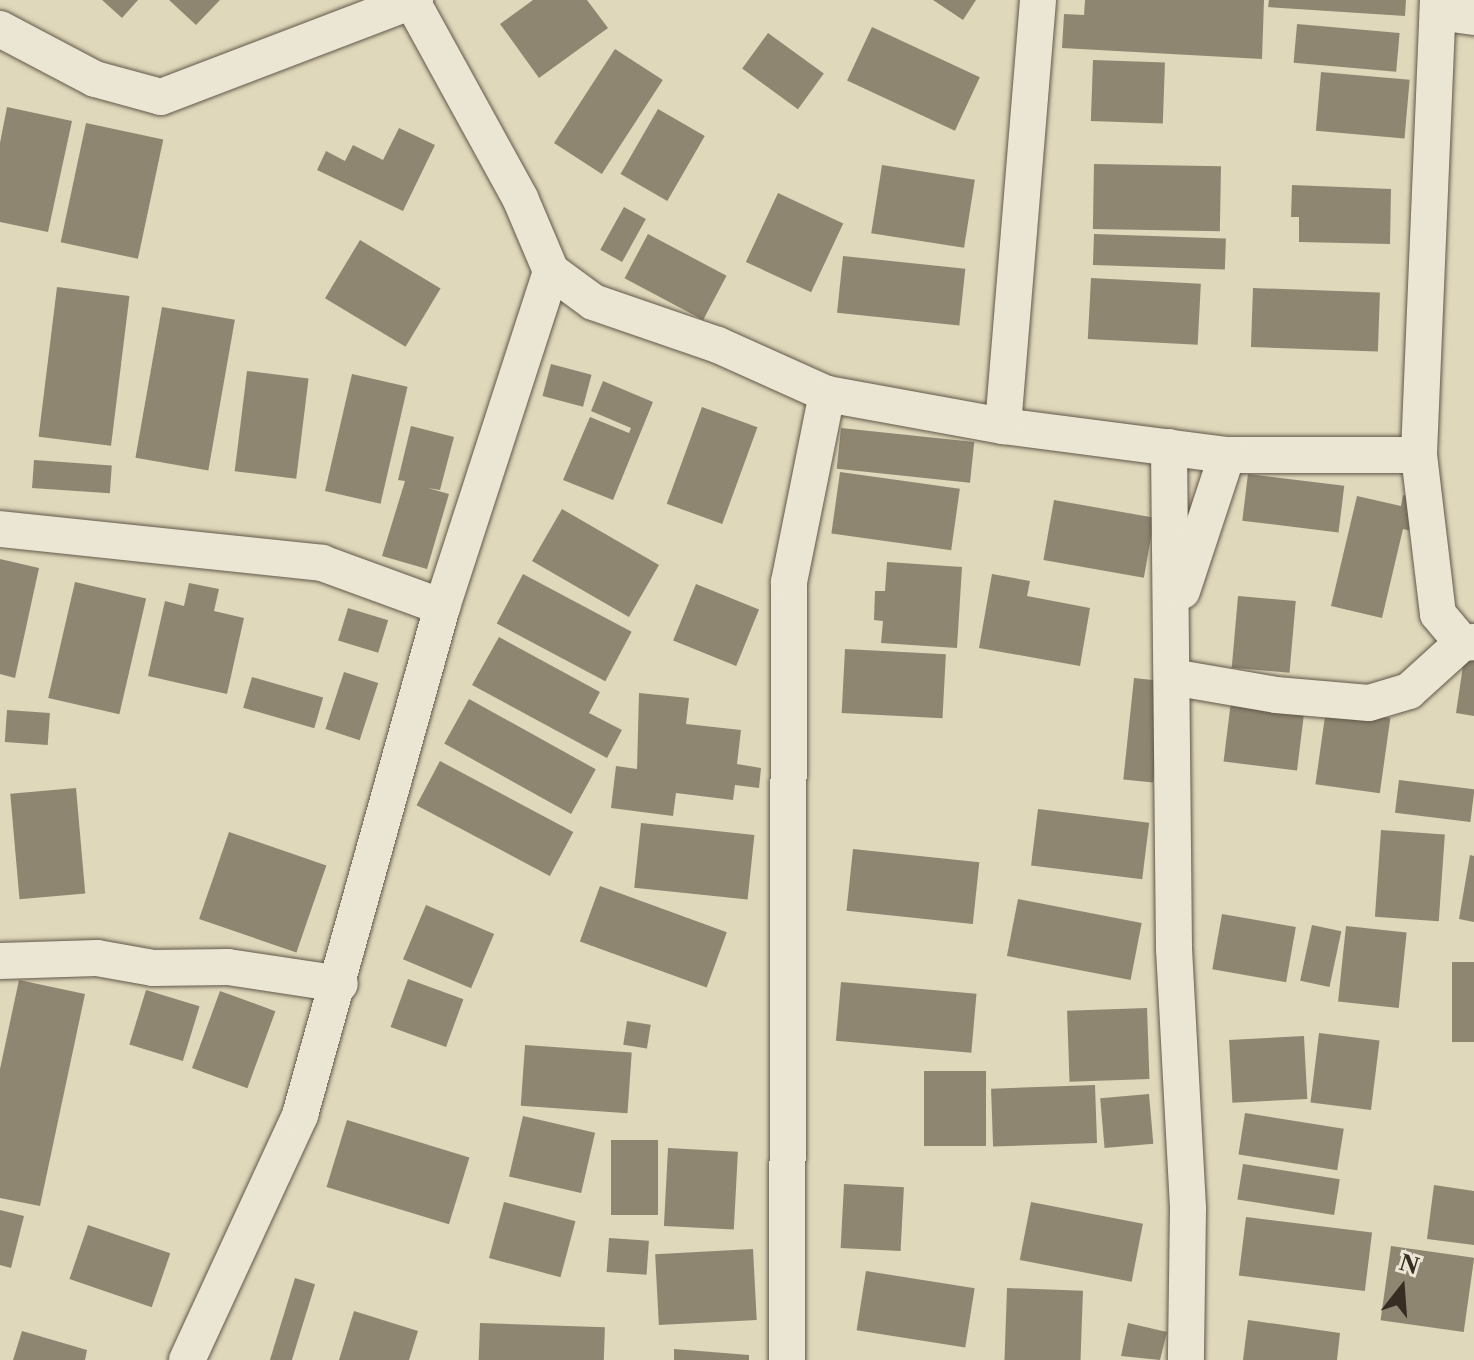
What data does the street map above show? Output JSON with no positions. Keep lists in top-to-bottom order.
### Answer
{
  "north": "top"
}
